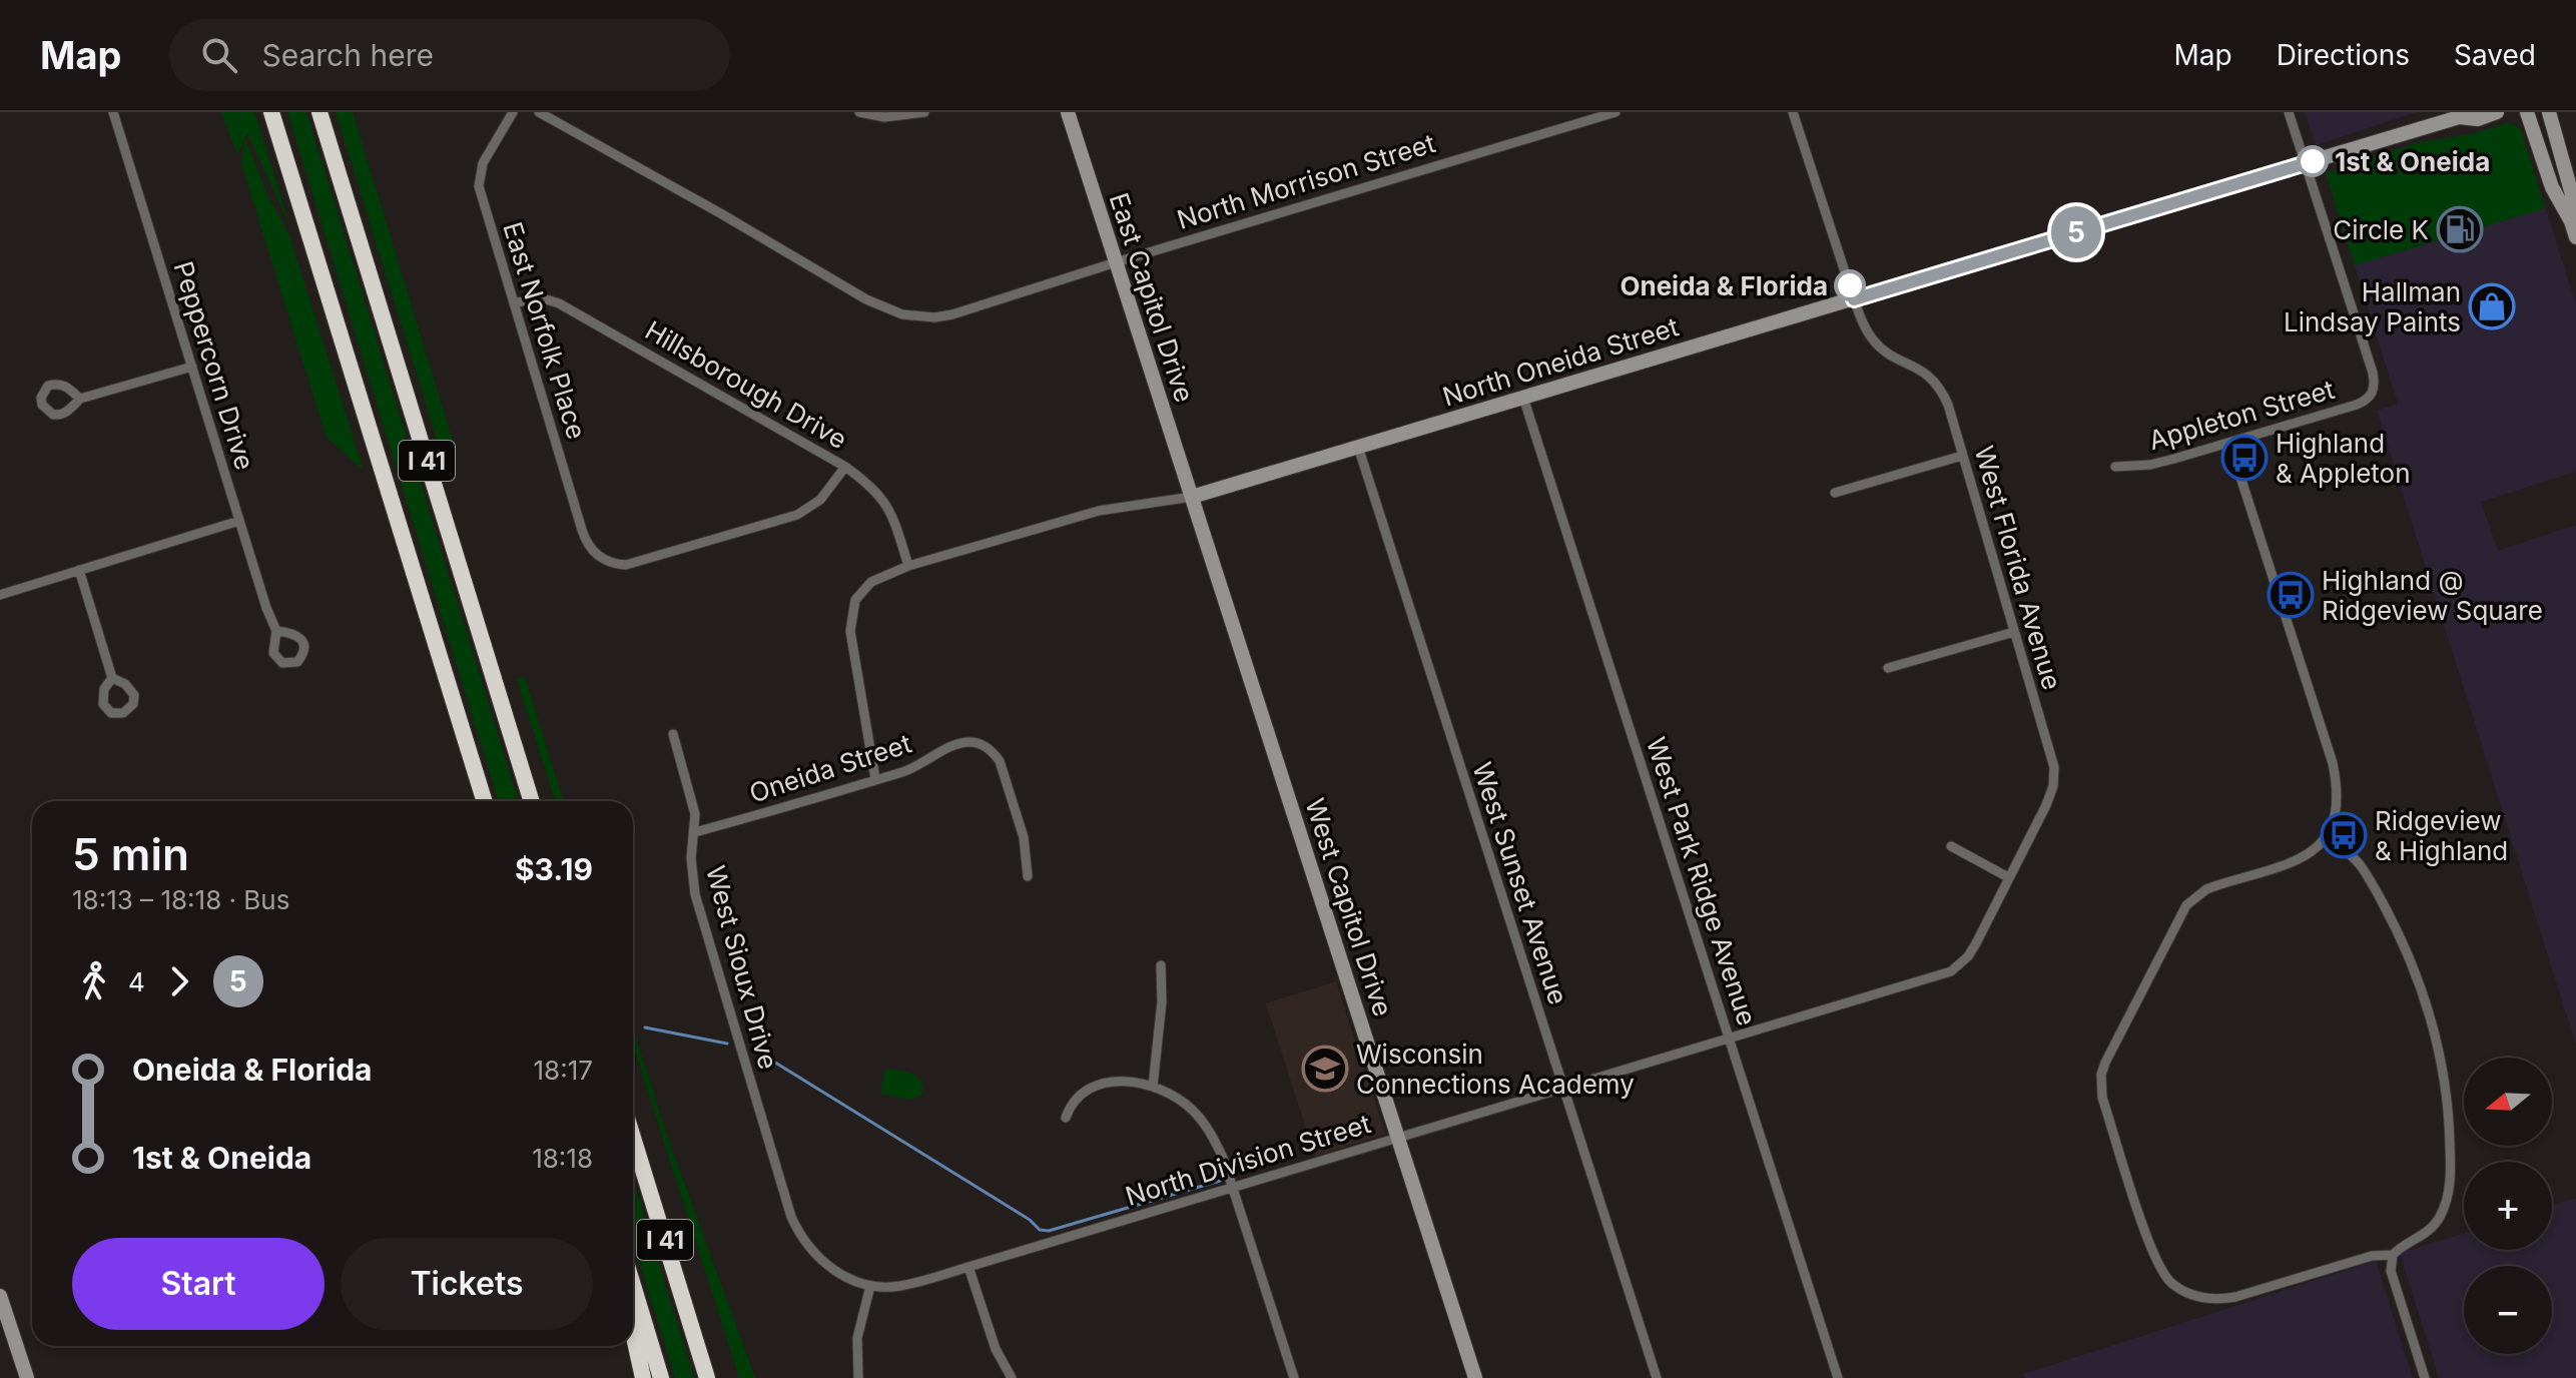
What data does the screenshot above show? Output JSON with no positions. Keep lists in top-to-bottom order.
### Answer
{
  "streets": {
    "highway": ["I 41"],
    "street": [
      "North Morrison Street",
      "East Capitol Drive",
      "East Norfolk Place",
      "North Oneida Street",
      "Peppercorn Drive",
      "Hillsborough Drive",
      "Appleton Street",
      "West Florida Avenue",
      "Oneida Street",
      "West Park Ridge Avenue",
      "West Sunset Avenue",
      "West Capitol Drive",
      "West Sioux Drive",
      "North Division Street"
    ]
  },
  "crossings": [
    ["North Morrison Street", "East Capitol Drive"],
    ["East Capitol Drive", "North Oneida Street"],
    ["East Capitol Drive", "West Capitol Drive"],
    ["East Norfolk Place", "Hillsborough Drive"],
    ["North Oneida Street", "Hillsborough Drive"],
    ["North Oneida Street", "Appleton Street"],
    ["North Oneida Street", "West Florida Avenue"],
    ["North Oneida Street", "Oneida Street"],
    ["North Oneida Street", "West Park Ridge Avenue"],
    ["North Oneida Street", "West Sunset Avenue"],
    ["North Oneida Street", "West Capitol Drive"],
    ["West Florida Avenue", "West Park Ridge Avenue"],
    ["West Florida Avenue", "North Division Street"],
    ["Oneida Street", "West Sioux Drive"],
    ["West Park Ridge Avenue", "North Division Street"],
    ["West Sunset Avenue", "North Division Street"],
    ["West Capitol Drive", "North Division Street"],
    ["West Sioux Drive", "North Division Street"]
  ],
  "places": {
    "other": ["1st & Oneida", "Oneida & Florida"],
    "fuel station": ["Circle K"],
    "shop": ["Hallman Lindsay Paints"],
    "bus stop": ["Highland & Appleton", "Highland @ Ridgeview Square", "Ridgeview & Highland"],
    "school or university": ["Wisconsin Connections Academy"]
  },
  "lines": ["bus line 5"],
  "north": "left",
  "page": {
    "header": "Map",
    "search": "Search here",
    "nav": ["Map", "Directions", "Saved"],
    "on_map": "5",
    "heading": ["5 min", "18:13 – 18:18 · Bus", "$3.19"],
    "legs": ["4", "5"],
    "list": [
      {
        "name": "Oneida & Florida",
        "value": "18:17"
      },
      {
        "name": "1st & Oneida",
        "value": "18:18"
      }
    ],
    "map_buttons": ["+", "−"],
    "buttons": ["Start", "Tickets"]
  }
}
